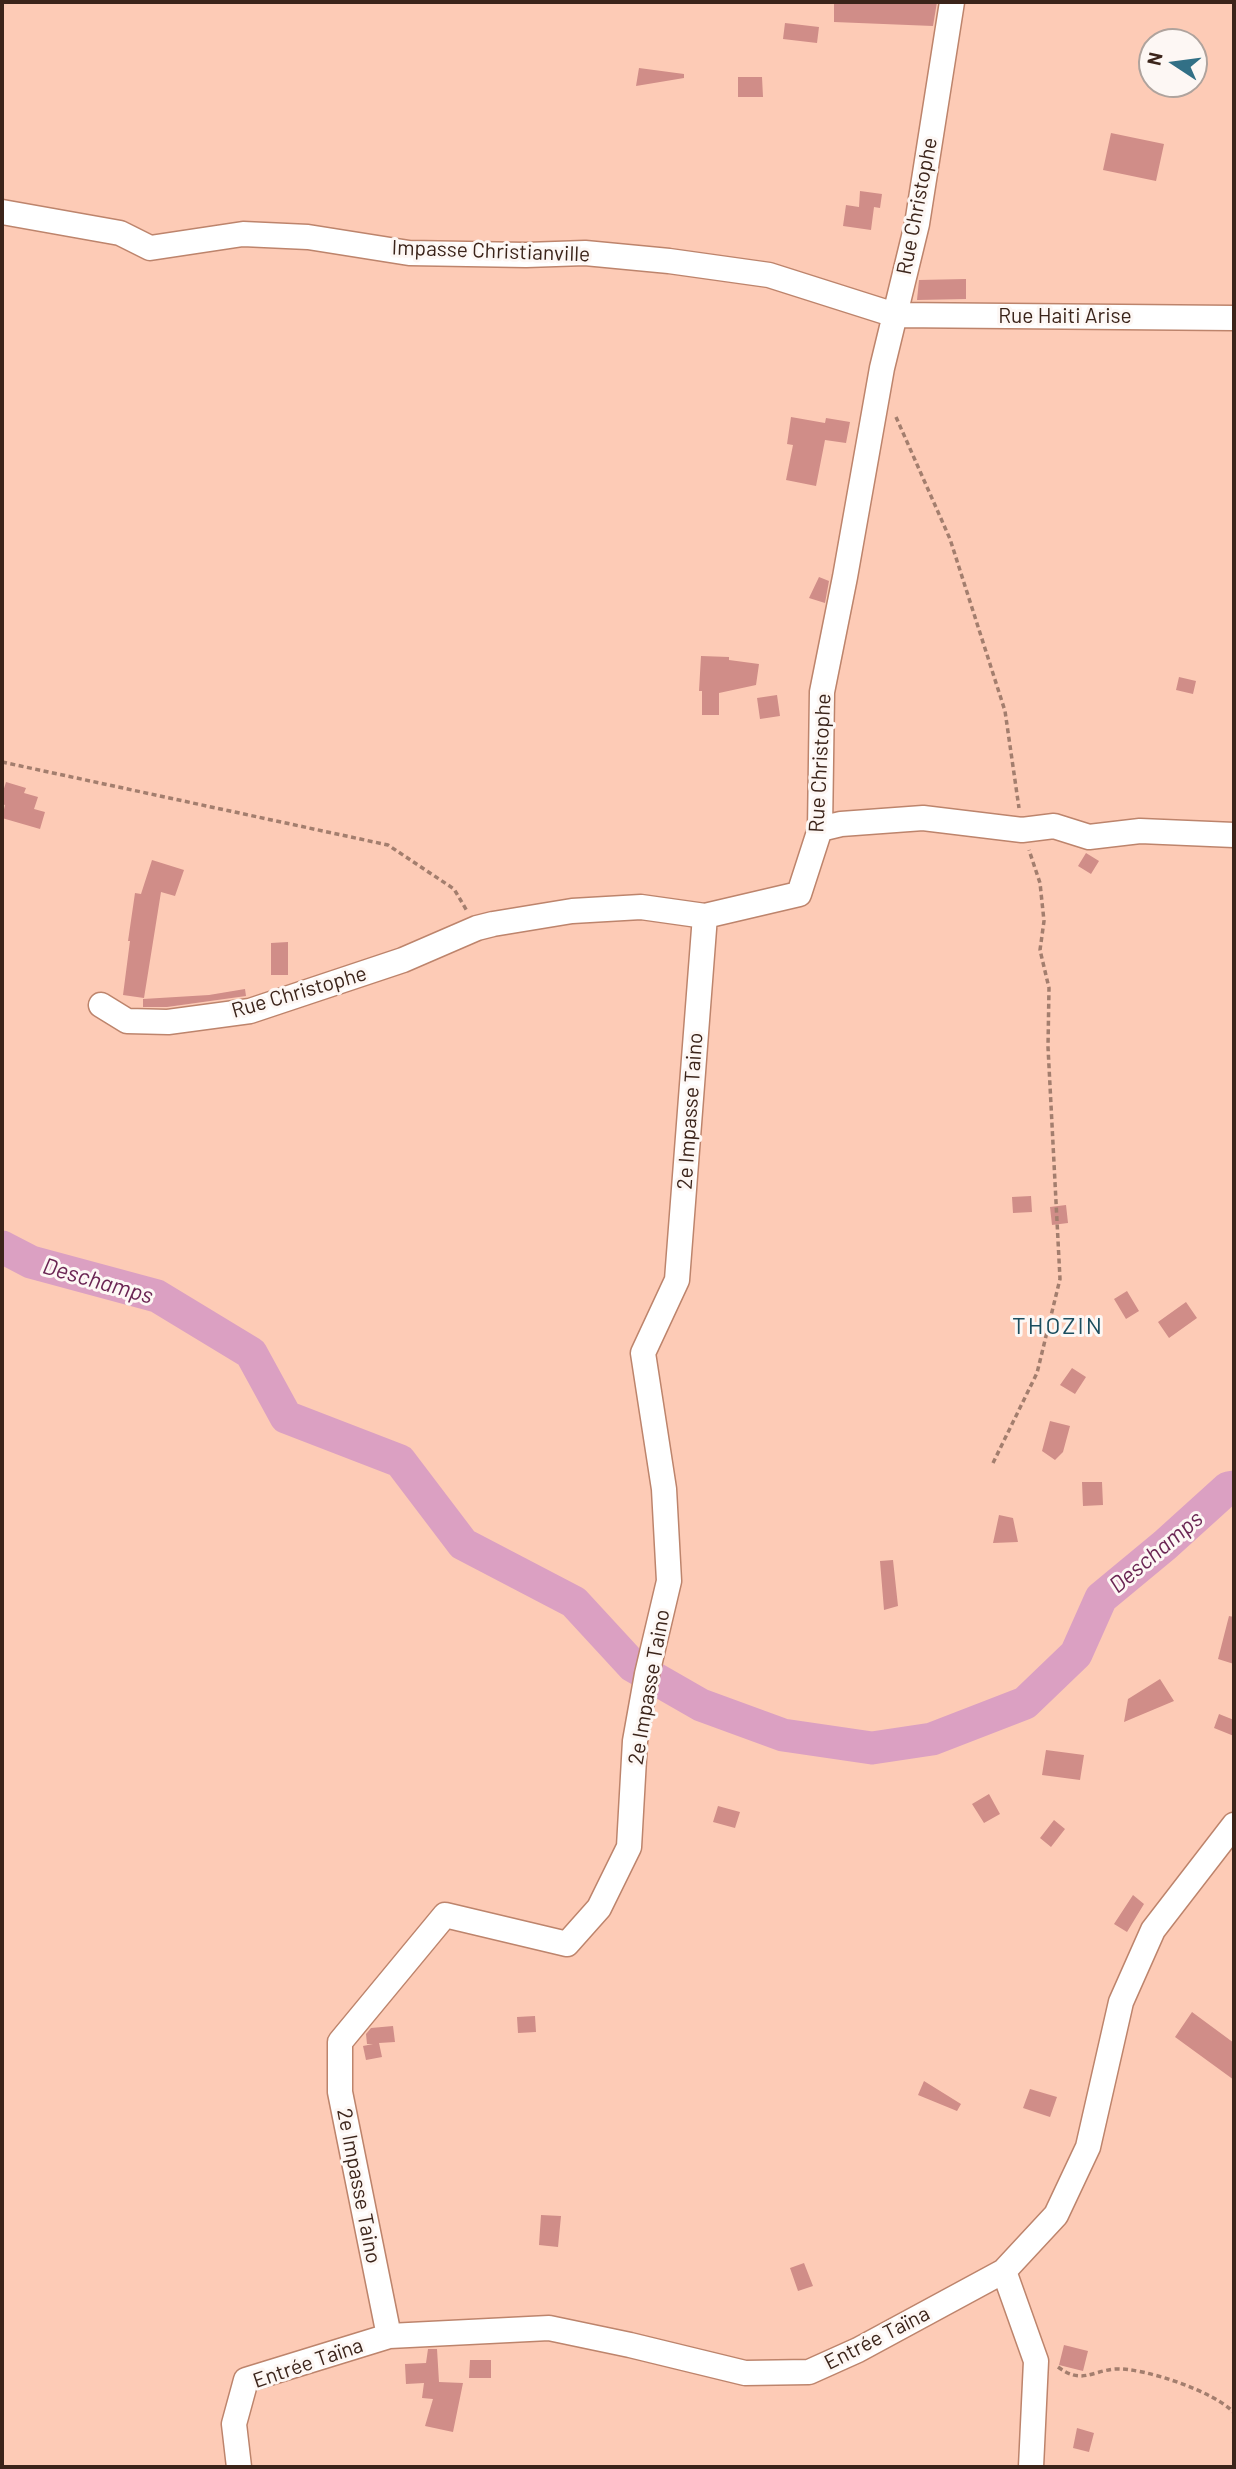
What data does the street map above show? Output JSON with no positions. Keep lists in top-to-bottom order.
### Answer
{
  "streets": {
    "street": [
      "Rue Christophe",
      "Impasse Christianville",
      "Rue Haiti Arise",
      "2e Impasse Taino",
      "Entrée Taïna"
    ]
  },
  "crossings": [
    ["Rue Christophe", "Impasse Christianville"],
    ["Rue Christophe", "Rue Haiti Arise"],
    ["Rue Christophe", "2e Impasse Taino"],
    ["Impasse Christianville", "Rue Haiti Arise"],
    ["2e Impasse Taino", "Entrée Taïna"]
  ],
  "districts": ["THOZIN"],
  "water": ["Deschamps"],
  "north": "left"
}
